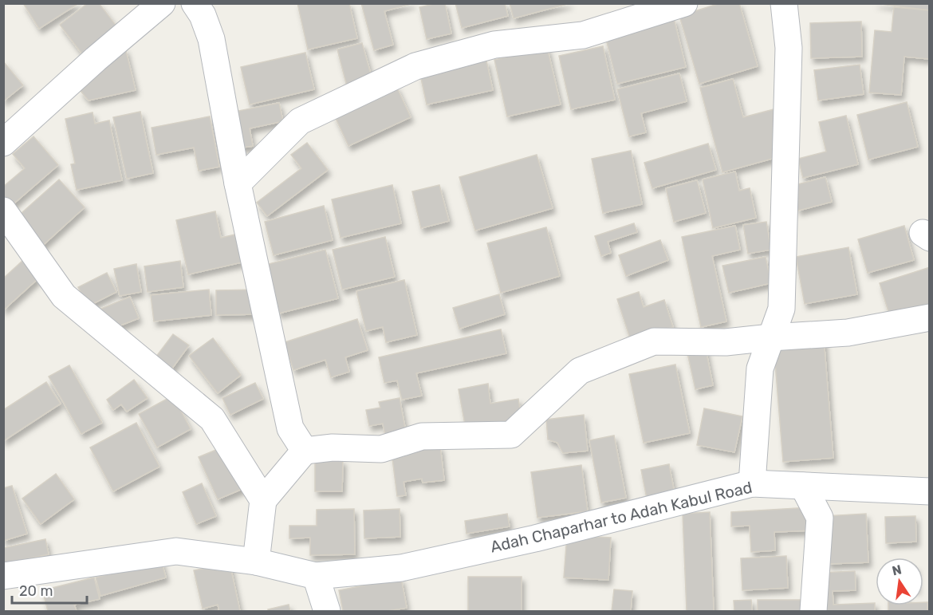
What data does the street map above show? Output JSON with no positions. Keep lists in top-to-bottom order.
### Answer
{
  "streets": {
    "street": ["Adah Chaparhar to Adah Kabul Road"]
  },
  "scale_bar": "20 m",
  "north": "top"
}
